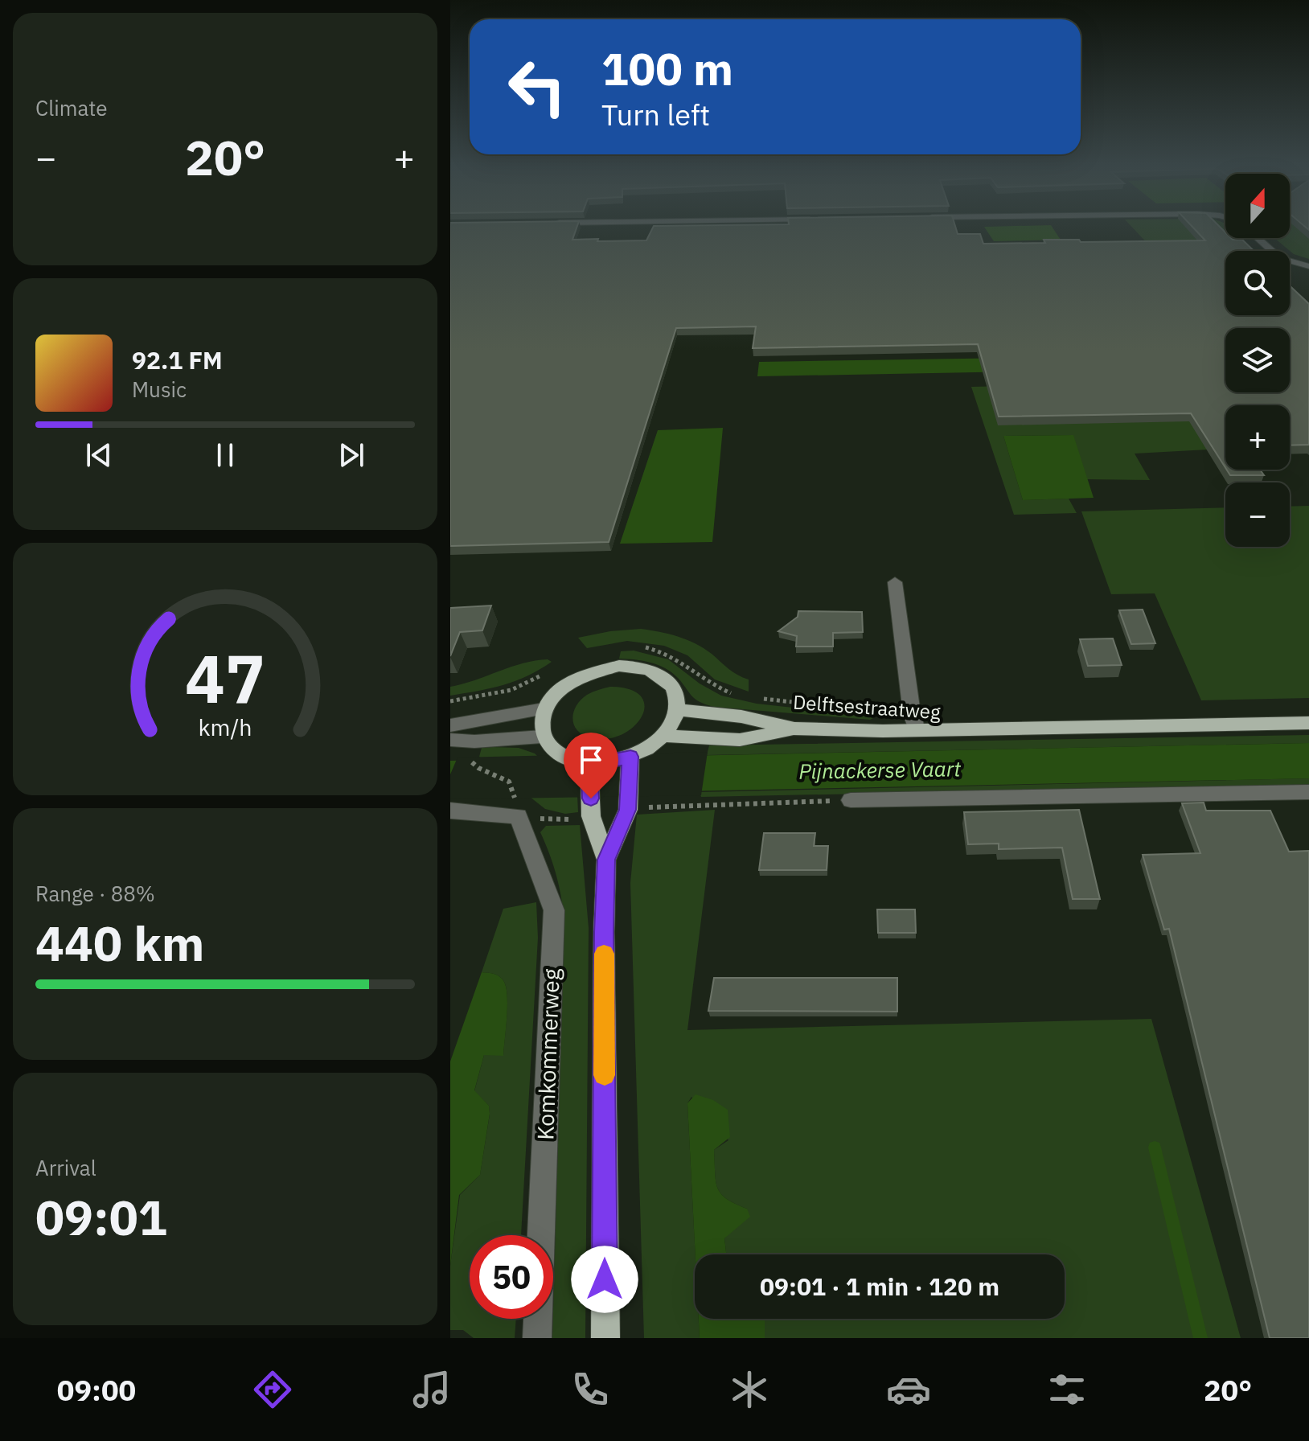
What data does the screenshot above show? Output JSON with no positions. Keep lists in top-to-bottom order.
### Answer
{
  "streets": {
    "main road": ["Delftsestraatweg"],
    "street": ["Komkommerweg"]
  },
  "water": ["Pijnackerse Vaart"],
  "north": "top",
  "page": {
    "tile": [
      "Climate",
      ["Range · 88%", "440 km"],
      ["Arrival", "09:01"]
    ],
    "turn": ["100 m", "Turn left"],
    "heat": ["−", "20°", "+"],
    "map_buttons": ["+", "−"],
    "song": ["92.1 FM", "Music"],
    "limit": "50",
    "trip": "09:01 · 1 min · 120 m",
    "tabs": ["09:00", "20°"],
    "gauge": ["47", "km/h"]
  }
}
